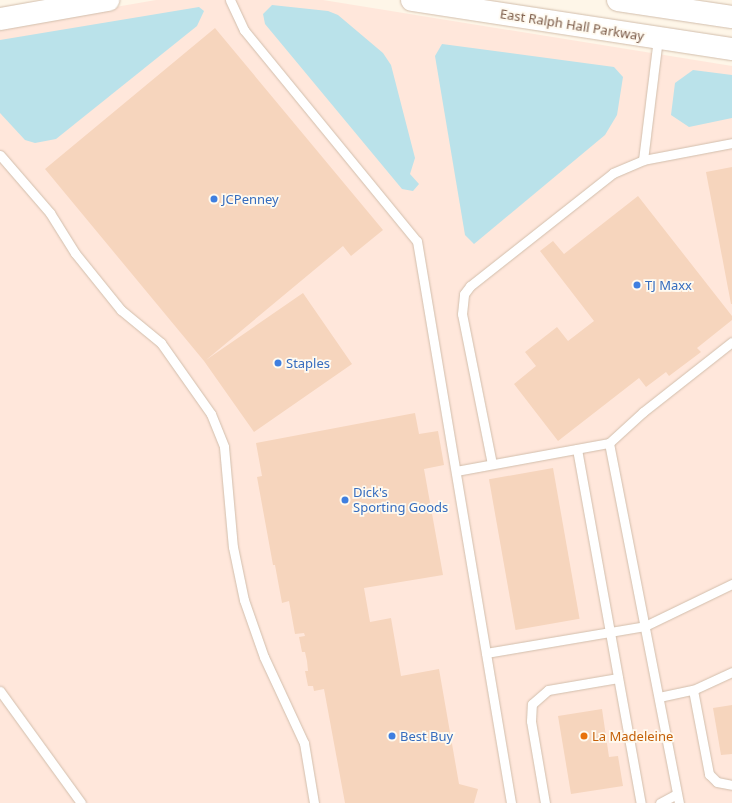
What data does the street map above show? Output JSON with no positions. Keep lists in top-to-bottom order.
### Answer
{
  "streets": {
    "main road": ["East Ralph Hall Parkway"]
  },
  "places": [
    "JCPenney",
    "TJ Maxx",
    "Staples",
    "Dick's Sporting Goods",
    "Best Buy",
    "La Madeleine"
  ]
}
